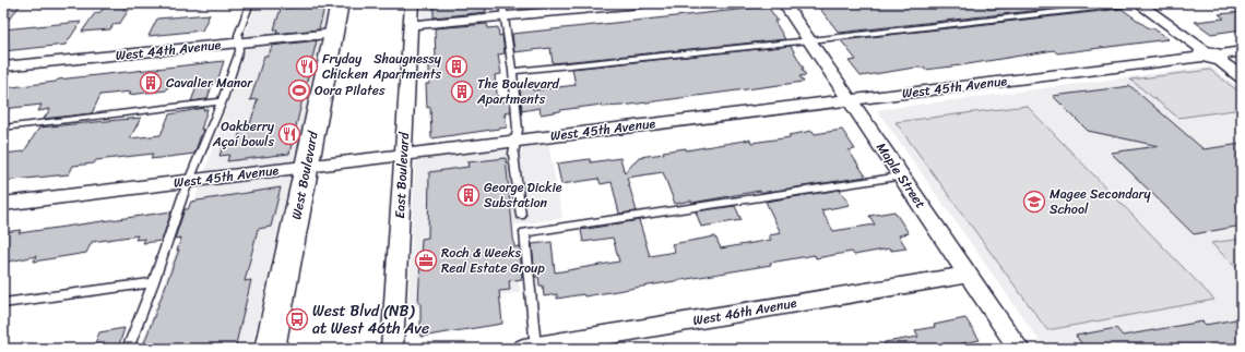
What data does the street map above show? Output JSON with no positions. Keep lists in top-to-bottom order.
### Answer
{
  "streets": {
    "street": [
      "West 44th Avenue",
      "West 45th Avenue",
      "West Boulevard",
      "East Boulevard",
      "Maple Street",
      "West 46th Avenue"
    ]
  },
  "crossings": [
    ["West 44th Avenue", "West Boulevard"],
    ["West 45th Avenue", "West Boulevard"],
    ["West 45th Avenue", "East Boulevard"],
    ["West 45th Avenue", "Maple Street"],
    ["Maple Street", "West 46th Avenue"]
  ],
  "places": {
    "restaurant": ["Fryday Chicken", "Oakberry Açaí bowls"],
    "building": [
      "Shaugnessy Apartments",
      "Cavalier Manor",
      "The Boulevard Apartments",
      "George Dickie Substation"
    ],
    "sports": ["Oora Pilates"],
    "school or university": ["Magee Secondary School"],
    "office": ["Roch & Weeks Real Estate Group"],
    "bus stop": ["West Blvd (NB) at West 46th Ave"]
  }
}
